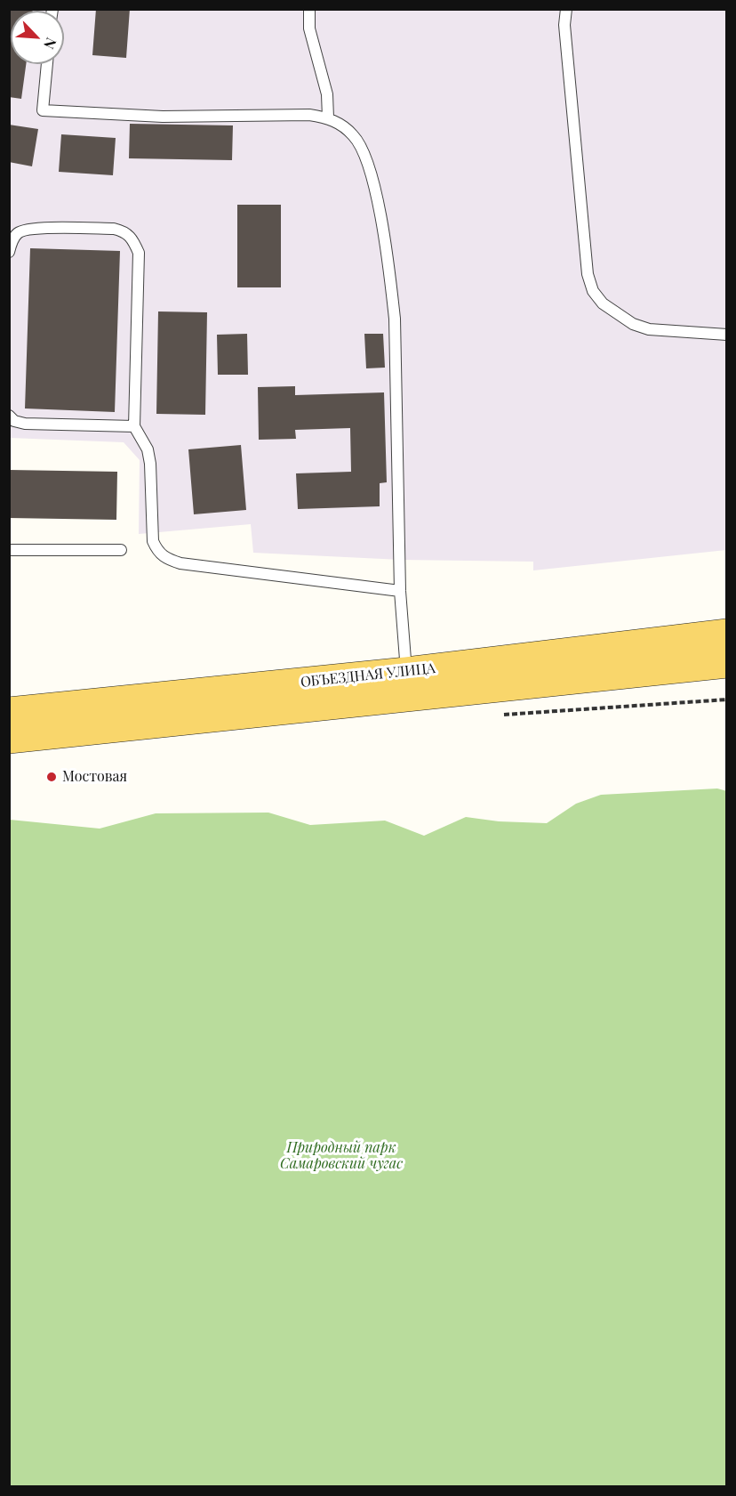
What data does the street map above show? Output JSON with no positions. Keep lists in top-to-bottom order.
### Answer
{
  "streets": {
    "main road": ["ОБЪЕЗДНАЯ УЛИЦА"]
  },
  "parks": ["Природный парк Самаровский чугас"],
  "places": ["Мостовая"],
  "north": "bottom right"
}
